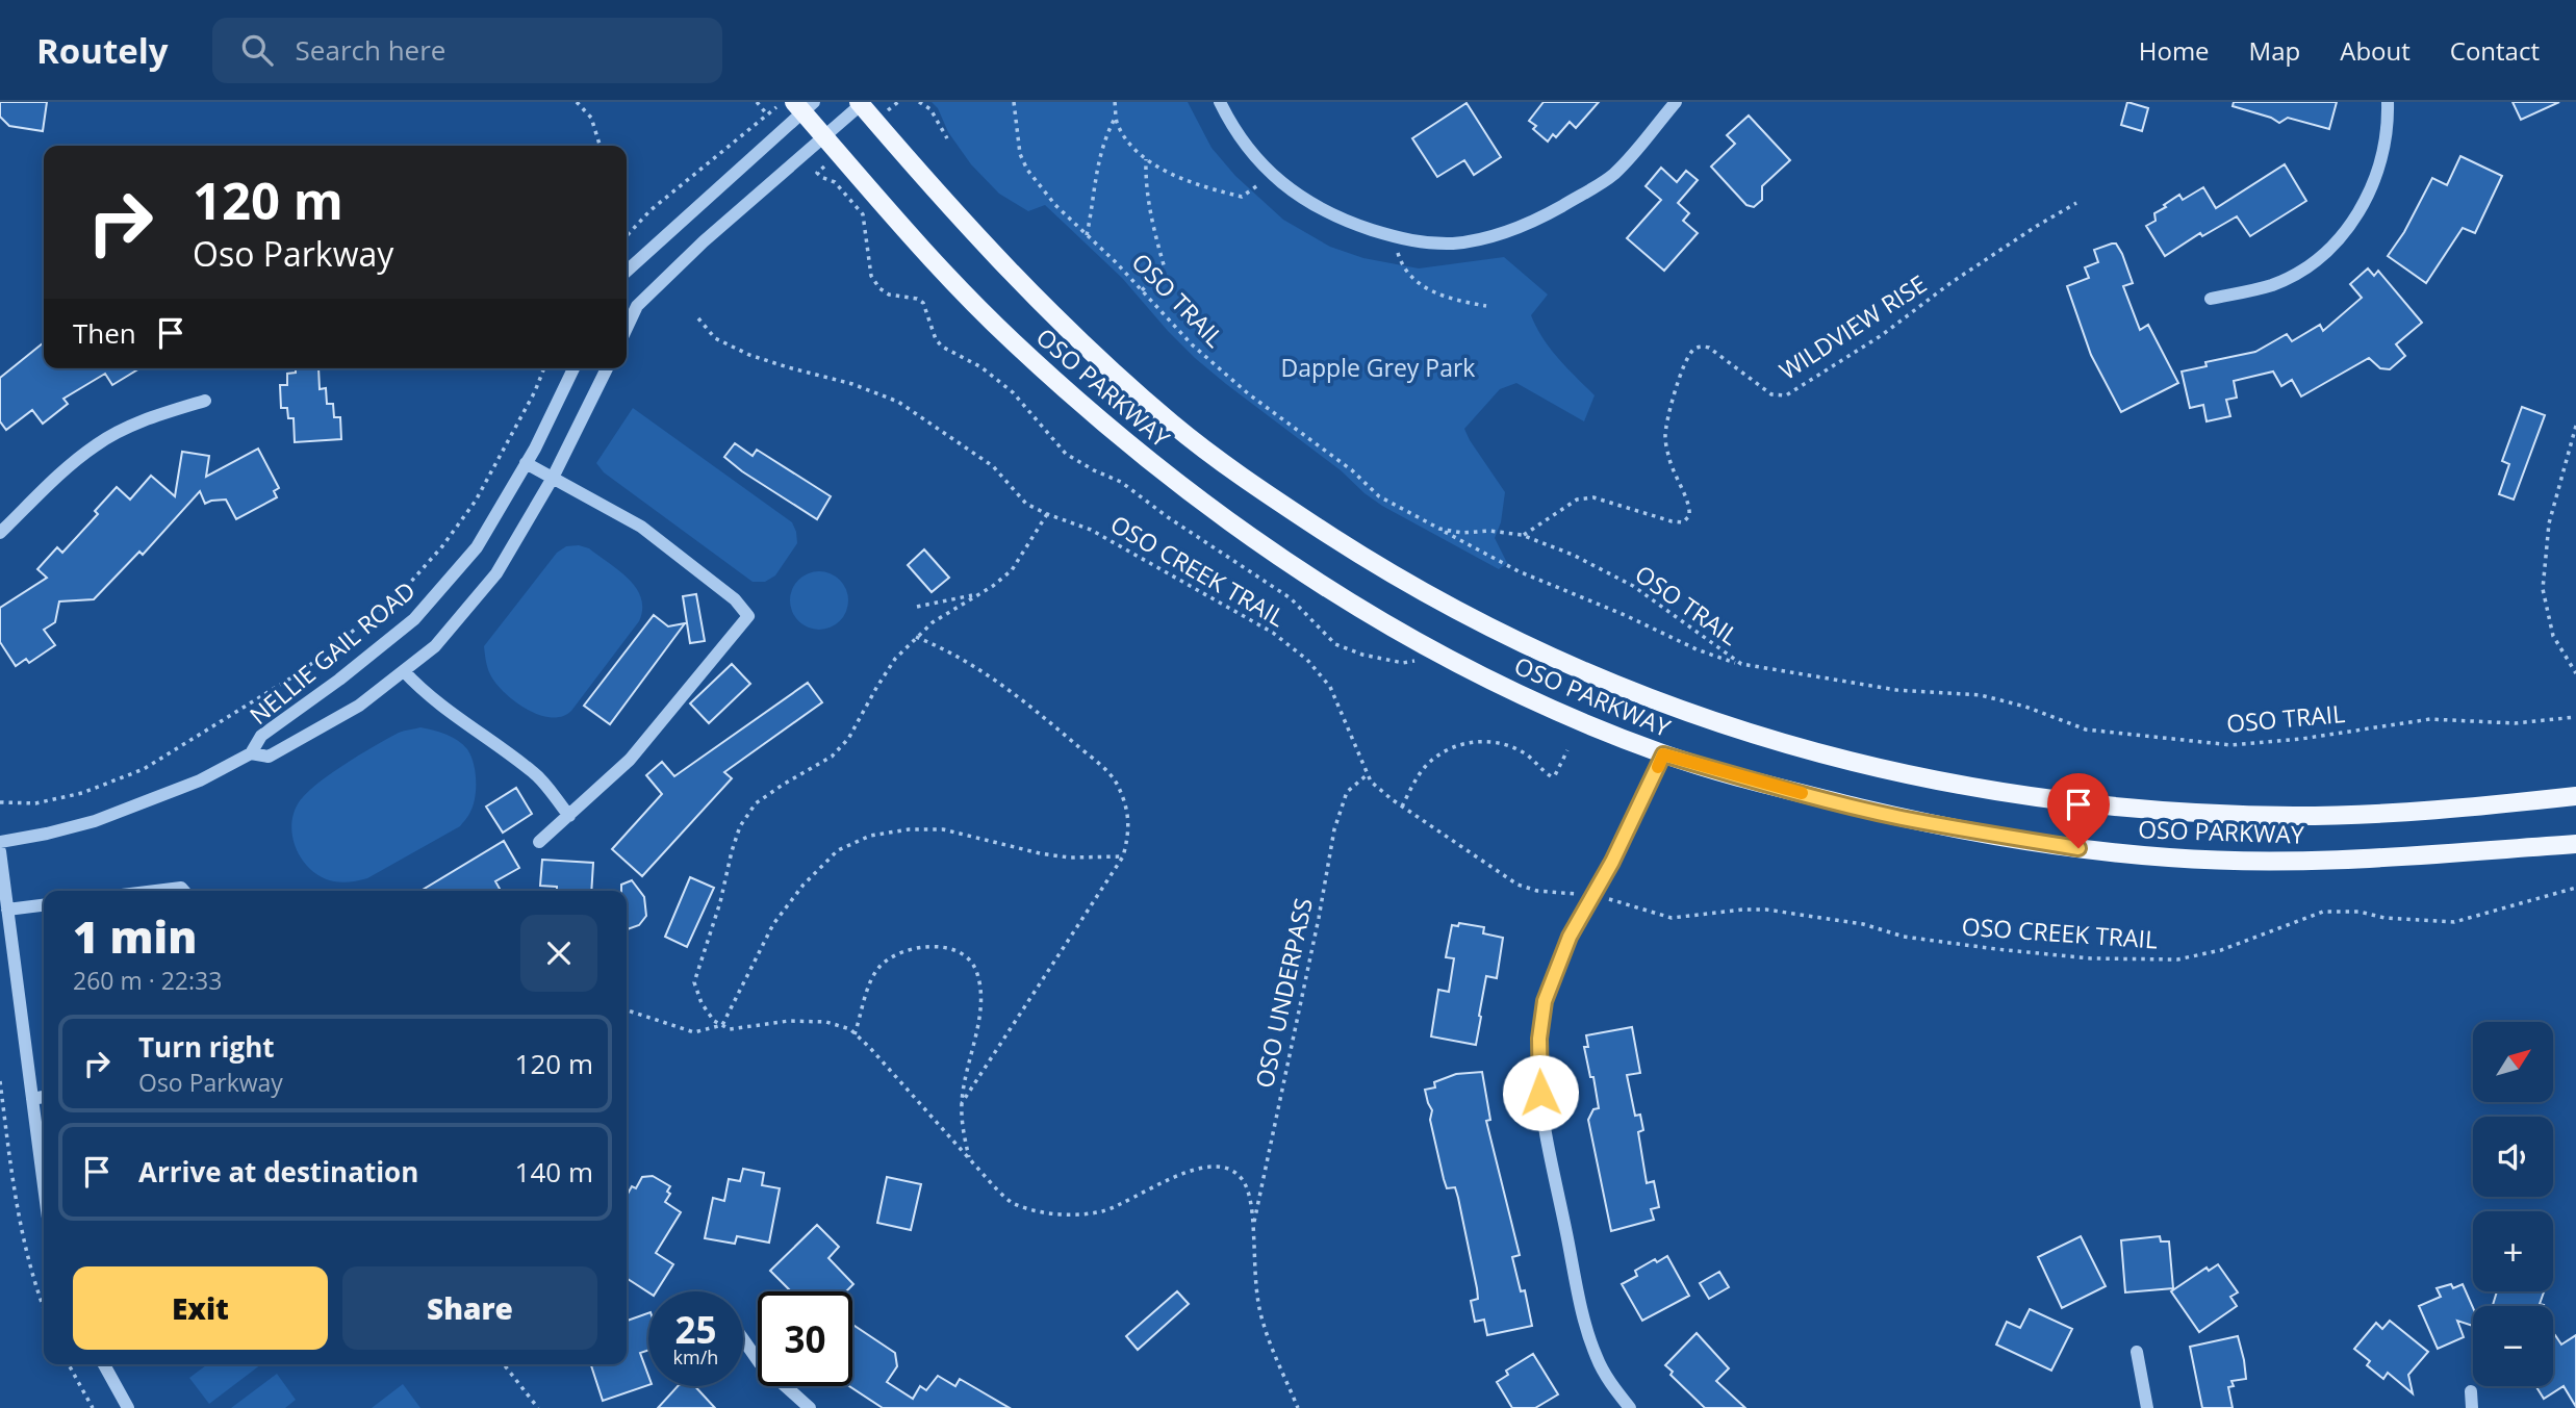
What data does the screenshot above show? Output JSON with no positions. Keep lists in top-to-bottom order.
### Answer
{
  "streets": {
    "main road": ["OSO PARKWAY"],
    "street": ["NELLIE GAIL ROAD"],
    "path": [
      "OSO TRAIL",
      "WILDVIEW RISE",
      "OSO CREEK TRAIL",
      "OSO UNDERPASS"
    ]
  },
  "crossings": [
    ["OSO TRAIL", "WILDVIEW RISE"],
    ["OSO CREEK TRAIL", "OSO UNDERPASS"]
  ],
  "parks": ["Dapple Grey Park"],
  "north": "top right",
  "page": {
    "header": "Routely",
    "search": "Search here",
    "nav": [
      "Home",
      "Map",
      "About",
      "Contact"
    ],
    "turn": ["120 m", "Oso Parkway"],
    "then": "Then",
    "heading": ["1 min", "260 m · 22:33"],
    "list": [
      {
        "name": "Turn right",
        "note": "Oso Parkway",
        "value": "120 m"
      },
      {
        "name": "Arrive at destination",
        "value": "140 m"
      }
    ],
    "map_buttons": ["+", "−"],
    "buttons": ["Exit", "Share"],
    "speed": "25 km/h",
    "limit": "30"
  }
}
